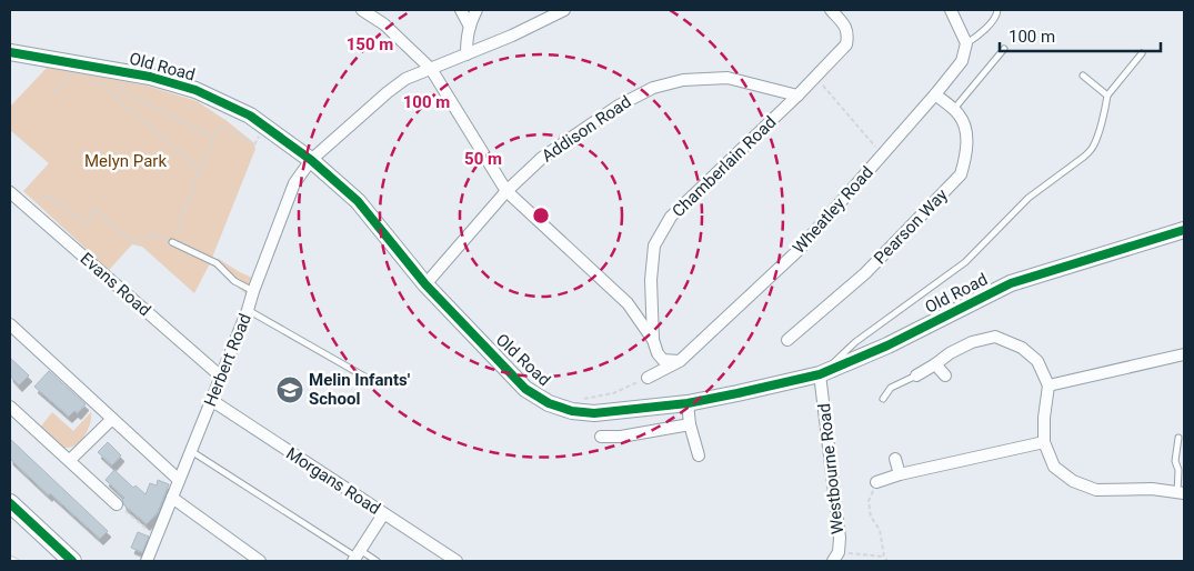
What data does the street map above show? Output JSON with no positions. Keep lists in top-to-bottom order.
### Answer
{
  "streets": {
    "street": [
      "Old Road",
      "Addison Road",
      "Chamberlain Road",
      "Wheatley Road",
      "Pearson Way",
      "Evans Road",
      "Herbert Road",
      "Westbourne Road",
      "Morgans Road"
    ]
  },
  "crossings": [
    ["Old Road", "Addison Road"],
    ["Old Road", "Herbert Road"],
    ["Old Road", "Westbourne Road"],
    ["Addison Road", "Chamberlain Road"],
    ["Wheatley Road", "Pearson Way"],
    ["Evans Road", "Herbert Road"],
    ["Herbert Road", "Morgans Road"]
  ],
  "parks": ["Melyn Park"],
  "places": {
    "school or university": ["Melin Infants' School"]
  },
  "scale_bar": "100 m",
  "rings": ["150 m", "100 m", "50 m"]
}
